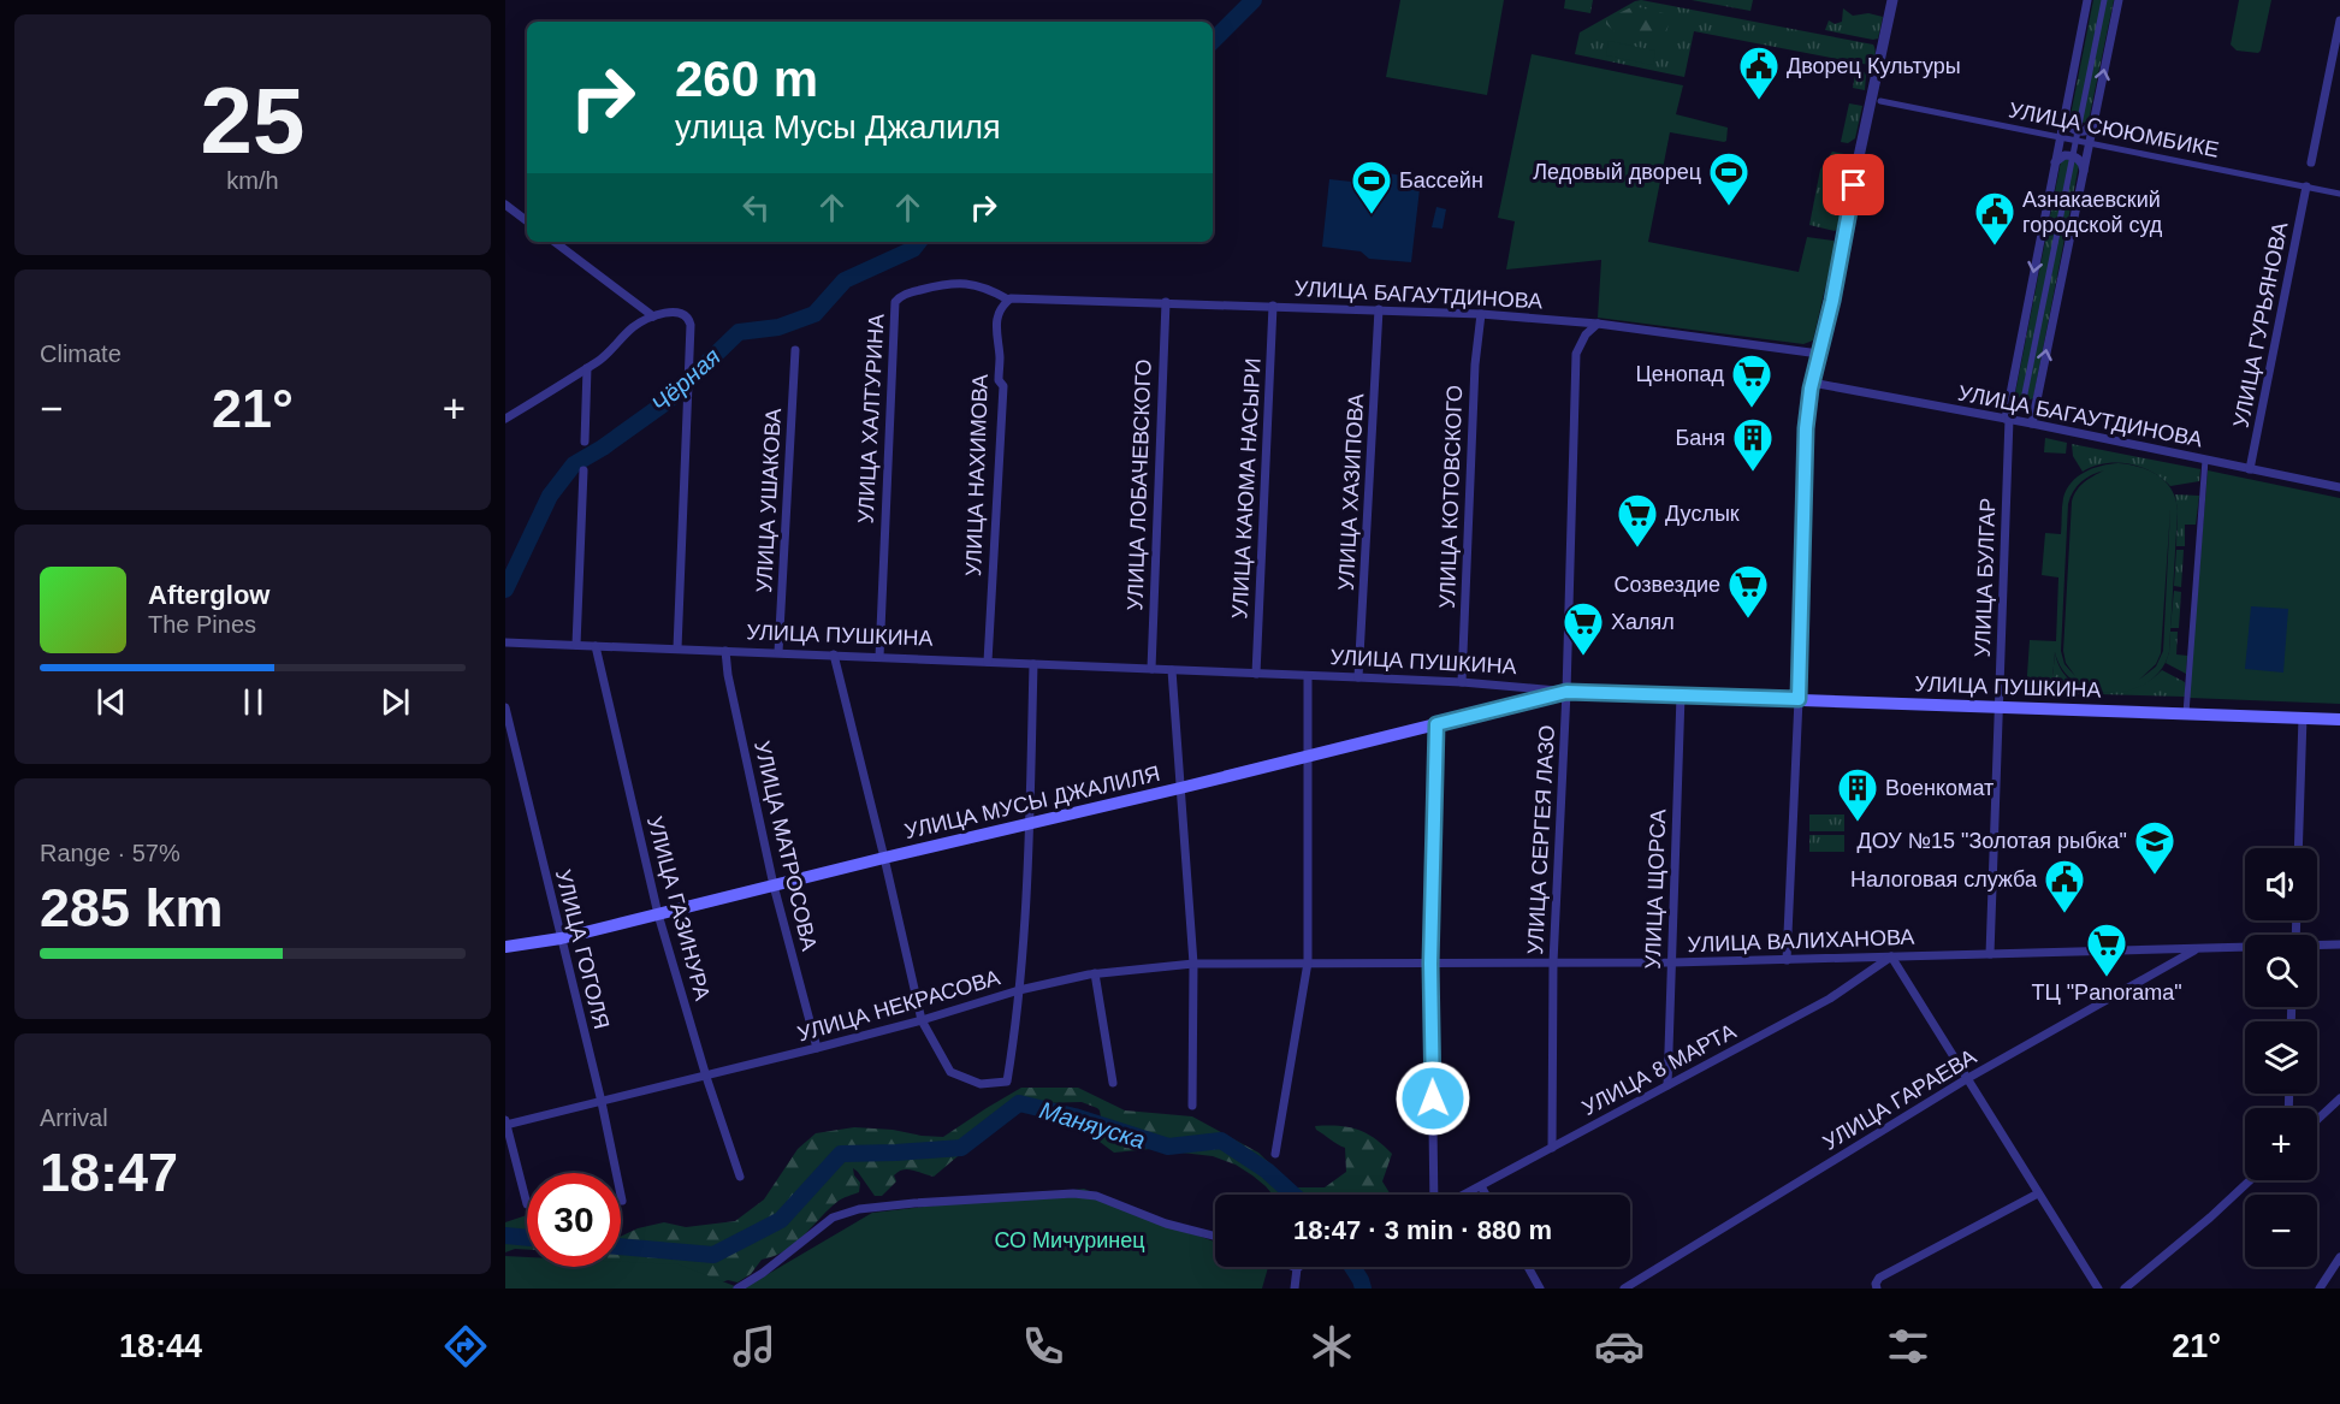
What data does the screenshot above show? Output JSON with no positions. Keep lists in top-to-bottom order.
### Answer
{
  "streets": {
    "main road": ["УЛИЦА ПУШКИНА", "УЛИЦА МУСЫ ДЖАЛИЛЯ"],
    "street": [
      "УЛИЦА СЮЮМБИКЕ",
      "УЛИЦА БАГАУТДИНОВА",
      "УЛИЦА ГУРЬЯНОВА",
      "УЛИЦА ХАЛТУРИНА",
      "УЛИЦА НАХИМОВА",
      "УЛИЦА ЛОБАЧЕВСКОГО",
      "УЛИЦА КАЮМА НАСЫРИ",
      "УЛИЦА ХАЗИПОВА",
      "УЛИЦА КОТОВСКОГО",
      "УЛИЦА УШАКОВА",
      "УЛИЦА БУЛГАР",
      "УЛИЦА СЕРГЕЯ ЛАЗО",
      "УЛИЦА МАТРОСОВА",
      "УЛИЦА ЩОРСА",
      "УЛИЦА ГАЗИНУРА",
      "УЛИЦА ВАЛИХАНОВА",
      "УЛИЦА ГОГОЛЯ",
      "УЛИЦА НЕКРАСОВА",
      "УЛИЦА 8 МАРТА",
      "УЛИЦА ГАРАЕВА"
    ]
  },
  "crossings": [
    ["УЛИЦА СЮЮМБИКЕ", "УЛИЦА ГУРЬЯНОВА"],
    ["УЛИЦА СЮЮМБИКЕ", "УЛИЦА БУЛГАР"],
    ["УЛИЦА БАГАУТДИНОВА", "УЛИЦА ГУРЬЯНОВА"],
    ["УЛИЦА БАГАУТДИНОВА", "УЛИЦА ХАЛТУРИНА"],
    ["УЛИЦА БАГАУТДИНОВА", "УЛИЦА НАХИМОВА"],
    ["УЛИЦА БАГАУТДИНОВА", "УЛИЦА ЛОБАЧЕВСКОГО"],
    ["УЛИЦА БАГАУТДИНОВА", "УЛИЦА КАЮМА НАСЫРИ"],
    ["УЛИЦА БАГАУТДИНОВА", "УЛИЦА ХАЗИПОВА"],
    ["УЛИЦА БАГАУТДИНОВА", "УЛИЦА КОТОВСКОГО"],
    ["УЛИЦА БАГАУТДИНОВА", "УЛИЦА БУЛГАР"],
    ["УЛИЦА БАГАУТДИНОВА", "УЛИЦА СЕРГЕЯ ЛАЗО"],
    ["УЛИЦА ХАЛТУРИНА", "УЛИЦА НАХИМОВА"],
    ["УЛИЦА ХАЛТУРИНА", "УЛИЦА ПУШКИНА"],
    ["УЛИЦА НАХИМОВА", "УЛИЦА ПУШКИНА"],
    ["УЛИЦА ЛОБАЧЕВСКОГО", "УЛИЦА ПУШКИНА"],
    ["УЛИЦА КАЮМА НАСЫРИ", "УЛИЦА ПУШКИНА"],
    ["УЛИЦА ХАЗИПОВА", "УЛИЦА ПУШКИНА"],
    ["УЛИЦА КОТОВСКОГО", "УЛИЦА ПУШКИНА"],
    ["УЛИЦА УШАКОВА", "УЛИЦА ПУШКИНА"],
    ["УЛИЦА БУЛГАР", "УЛИЦА ПУШКИНА"],
    ["УЛИЦА БУЛГАР", "УЛИЦА ВАЛИХАНОВА"],
    ["УЛИЦА ПУШКИНА", "УЛИЦА МУСЫ ДЖАЛИЛЯ"],
    ["УЛИЦА ПУШКИНА", "УЛИЦА СЕРГЕЯ ЛАЗО"],
    ["УЛИЦА ПУШКИНА", "УЛИЦА МАТРОСОВА"],
    ["УЛИЦА ПУШКИНА", "УЛИЦА ЩОРСА"],
    ["УЛИЦА ПУШКИНА", "УЛИЦА ГАЗИНУРА"],
    ["УЛИЦА МУСЫ ДЖАЛИЛЯ", "УЛИЦА СЕРГЕЯ ЛАЗО"],
    ["УЛИЦА МУСЫ ДЖАЛИЛЯ", "УЛИЦА МАТРОСОВА"],
    ["УЛИЦА МУСЫ ДЖАЛИЛЯ", "УЛИЦА ГАЗИНУРА"],
    ["УЛИЦА МУСЫ ДЖАЛИЛЯ", "УЛИЦА ГОГОЛЯ"],
    ["УЛИЦА СЕРГЕЯ ЛАЗО", "УЛИЦА ВАЛИХАНОВА"],
    ["УЛИЦА СЕРГЕЯ ЛАЗО", "УЛИЦА 8 МАРТА"],
    ["УЛИЦА МАТРОСОВА", "УЛИЦА НЕКРАСОВА"],
    ["УЛИЦА ЩОРСА", "УЛИЦА ВАЛИХАНОВА"],
    ["УЛИЦА ЩОРСА", "УЛИЦА 8 МАРТА"],
    ["УЛИЦА ГАЗИНУРА", "УЛИЦА НЕКРАСОВА"],
    ["УЛИЦА ВАЛИХАНОВА", "УЛИЦА НЕКРАСОВА"],
    ["УЛИЦА ВАЛИХАНОВА", "УЛИЦА 8 МАРТА"],
    ["УЛИЦА ВАЛИХАНОВА", "УЛИЦА ГАРАЕВА"],
    ["УЛИЦА ГОГОЛЯ", "УЛИЦА НЕКРАСОВА"]
  ],
  "water": ["Чёрная", "Маняуска"],
  "parks": ["СО Мичуринец"],
  "places": {
    "public building": ["Дворец Культуры", "Азнакаевский городской суд", "Налоговая служба"],
    "sports": ["Ледовый дворец", "Бассейн"],
    "supermarket": [
      "Ценопад",
      "Дуслык",
      "Созвездие",
      "Халял",
      "ТЦ \"Panorama\""
    ],
    "building": ["Баня", "Военкомат"],
    "school or university": ["ДОУ №15 \"Золотая рыбка\""]
  },
  "page": {
    "tile": [
      ["25", "km/h"],
      "Climate",
      ["Range · 57%", "285 km"],
      ["Arrival", "18:47"]
    ],
    "turn": ["260 m", "улица Мусы Джалиля"],
    "heat": ["−", "21°", "+"],
    "song": ["Afterglow", "The Pines"],
    "map_buttons": ["+", "−"],
    "limit": "30",
    "trip": "18:47 · 3 min · 880 m",
    "tabs": ["18:44", "21°"]
  }
}
